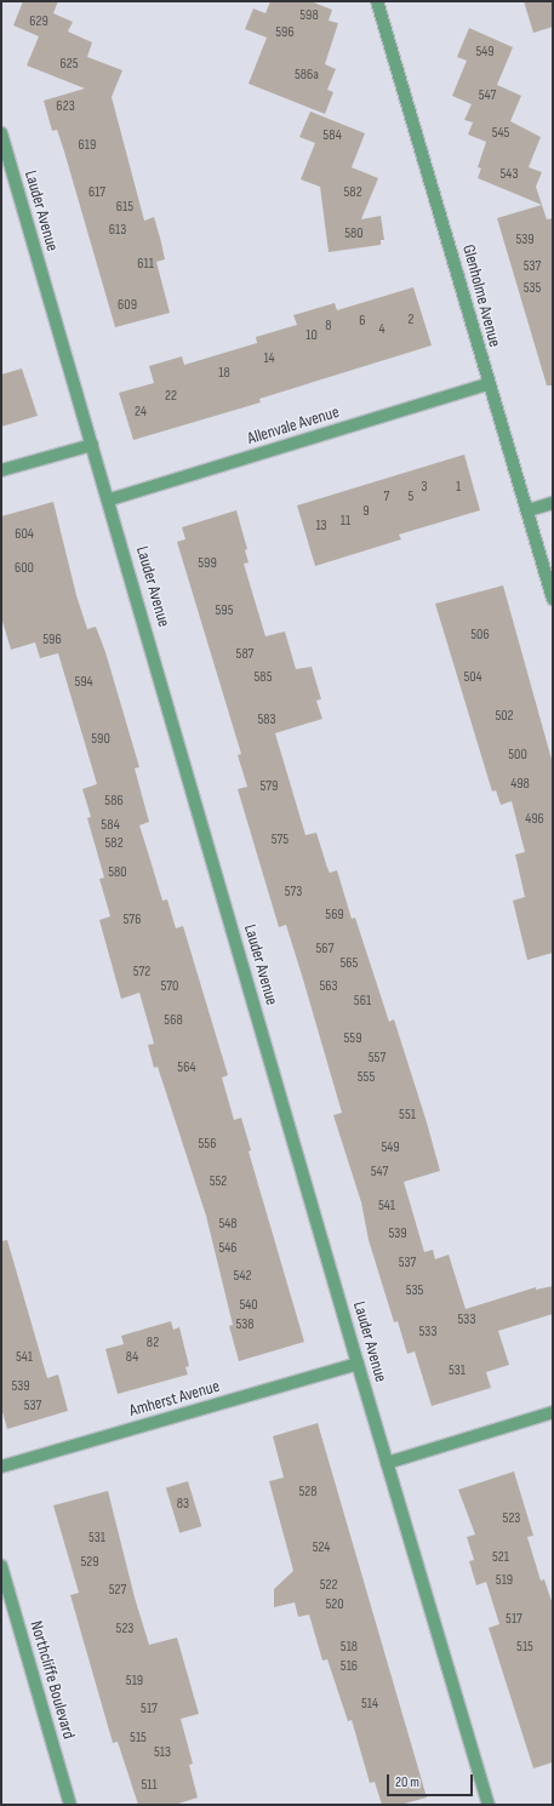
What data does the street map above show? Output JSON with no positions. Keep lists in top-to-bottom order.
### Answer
{
  "streets": {
    "street": [
      "Lauder Avenue",
      "Glenholme Avenue",
      "Allenvale Avenue",
      "Amherst Avenue",
      "Northcliffe Boulevard"
    ]
  },
  "crossings": [
    ["Lauder Avenue", "Allenvale Avenue"],
    ["Lauder Avenue", "Amherst Avenue"],
    ["Glenholme Avenue", "Allenvale Avenue"]
  ],
  "house_numbers": [
    "598",
    "629",
    "596",
    "549",
    "625",
    "586a",
    "547",
    "623",
    "545",
    "584",
    "619",
    "543",
    "617",
    "582",
    "615",
    "613",
    "580",
    "539",
    "611",
    "537",
    "535",
    "609",
    "2",
    "6",
    "8",
    "4",
    "10",
    "14",
    "18",
    "22",
    "24",
    "3",
    "1",
    "7",
    "5",
    "9",
    "11",
    "13",
    "604",
    "599",
    "600",
    "595",
    "506",
    "596",
    "587",
    "585",
    "504",
    "594",
    "502",
    "583",
    "590",
    "500",
    "498",
    "579",
    "586",
    "496",
    "584",
    "575",
    "582",
    "580",
    "573",
    "569",
    "576",
    "567",
    "565",
    "572",
    "570",
    "563",
    "561",
    "568",
    "559",
    "557",
    "564",
    "555",
    "551",
    "556",
    "549",
    "547",
    "552",
    "541",
    "548",
    "539",
    "546",
    "537",
    "542",
    "535",
    "540",
    "533",
    "538",
    "533",
    "82",
    "541",
    "84",
    "531",
    "539",
    "537",
    "528",
    "83",
    "523",
    "531",
    "524",
    "521",
    "529",
    "519",
    "522",
    "527",
    "520",
    "517",
    "523",
    "518",
    "515",
    "516",
    "519",
    "514",
    "517",
    "515",
    "513",
    "511"
  ],
  "scale_bar": "20 m"
}
